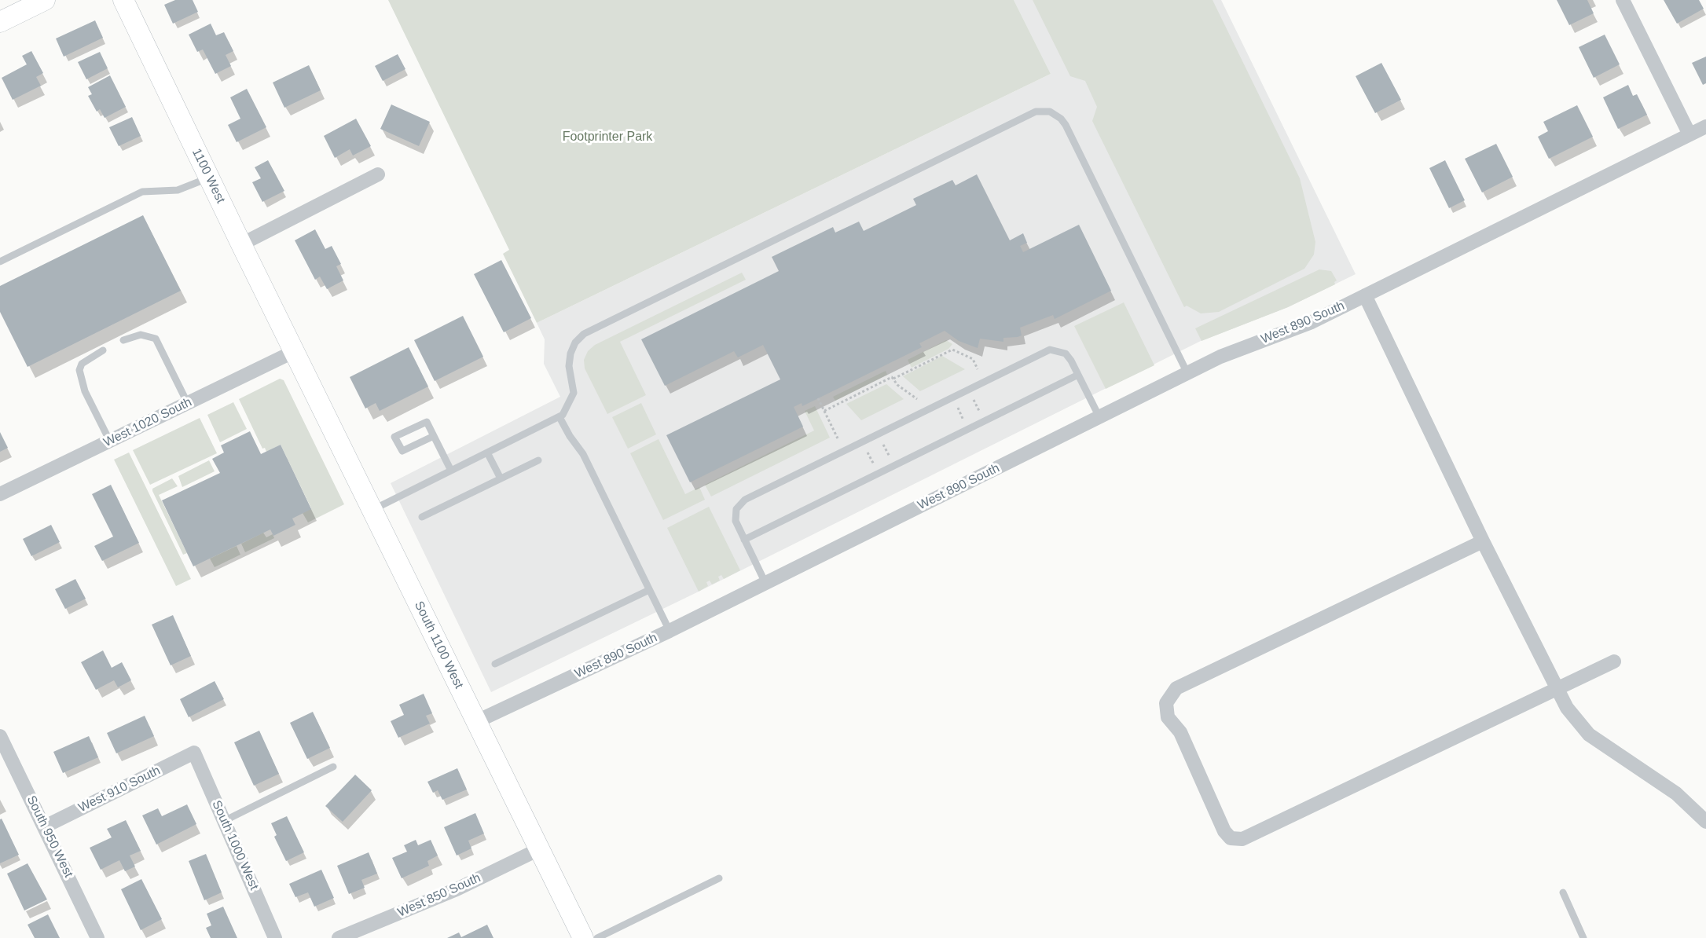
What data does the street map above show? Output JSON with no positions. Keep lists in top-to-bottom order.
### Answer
{
  "streets": {
    "street": [
      "1100 West",
      "West 890 South",
      "West 1020 South",
      "South 1100 West",
      "West 910 South",
      "South 950 West",
      "South 1000 West",
      "West 850 South"
    ]
  },
  "crossings": [
    ["1100 West", "West 1020 South"],
    ["1100 West", "South 1100 West"],
    ["West 890 South", "South 1100 West"],
    ["West 1020 South", "South 1100 West"],
    ["South 1100 West", "West 850 South"],
    ["West 910 South", "South 950 West"],
    ["West 910 South", "South 1000 West"]
  ],
  "parks": ["Footprinter Park"]
}
